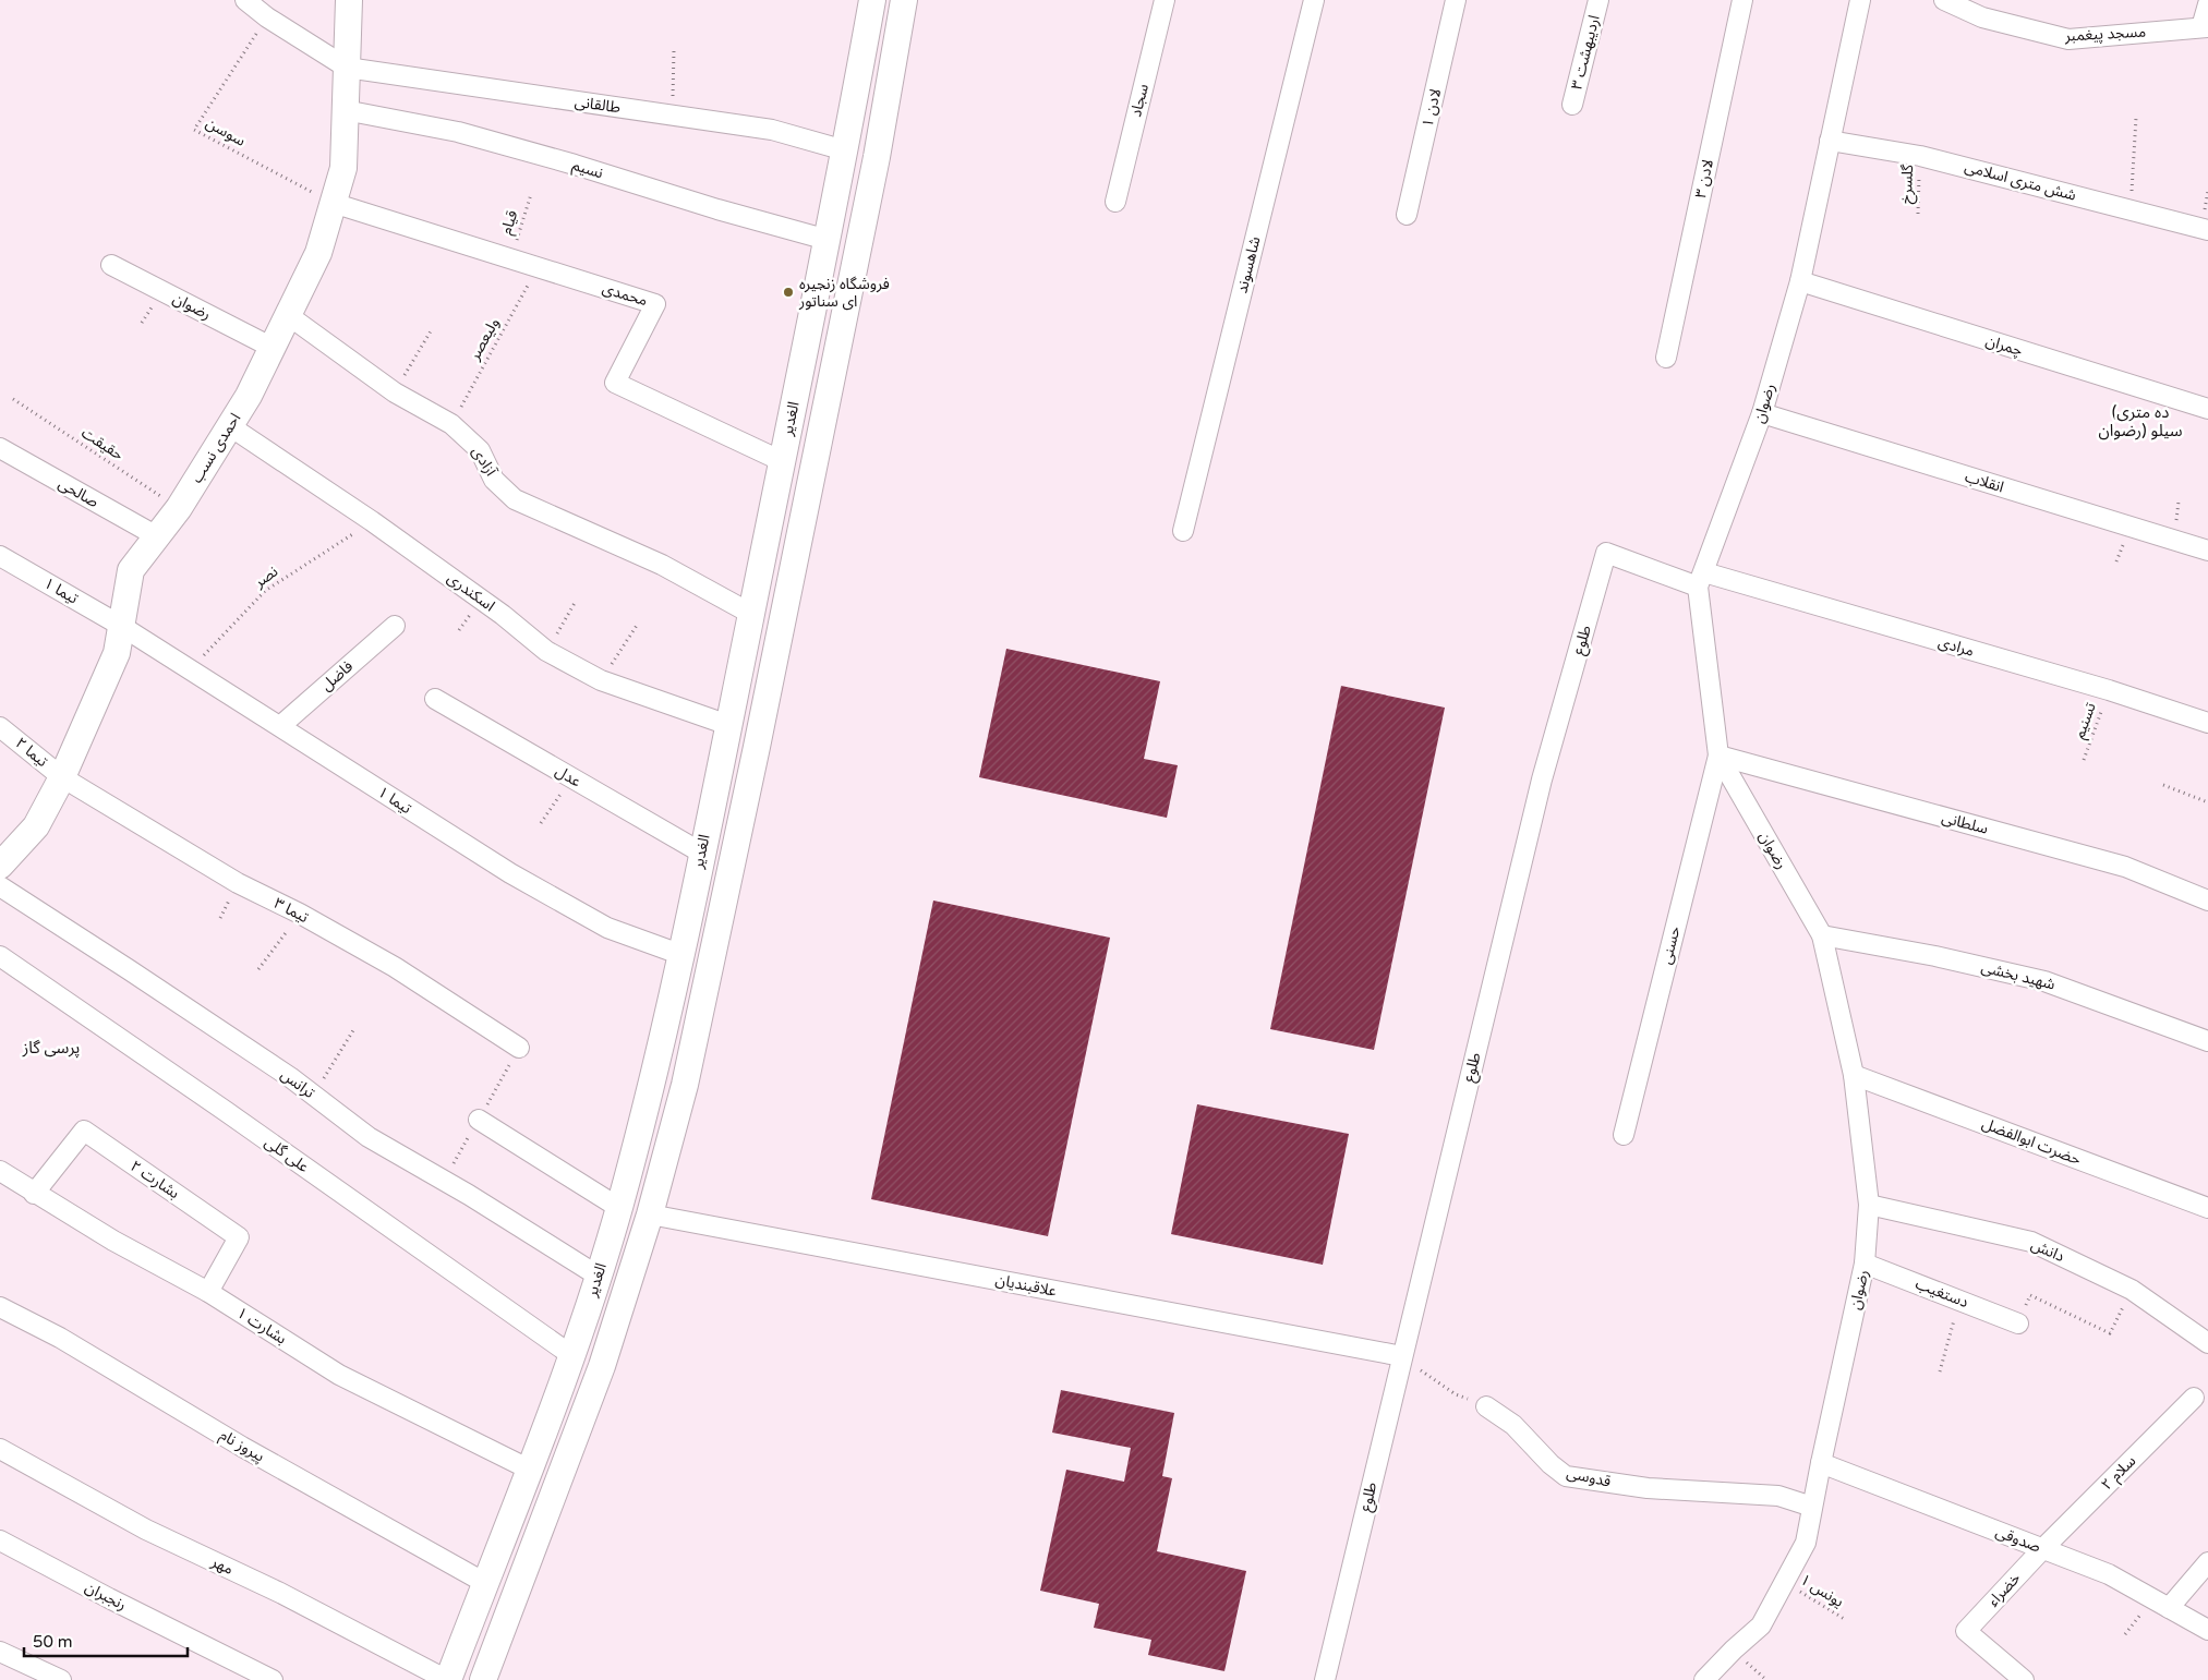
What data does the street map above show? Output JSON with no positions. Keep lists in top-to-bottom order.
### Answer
{
  "streets": {
    "main road": ["الغدیر", "احمدی نسب"],
    "street": [
      "مسجد پیغمبر",
      "اردیبهشت ۳",
      "سجاد",
      "طالقانی",
      "لادن ۱",
      "نسیم",
      "لادن ۳",
      "شش متری اسلامی",
      "شاهسوند",
      "محمدی",
      "رضوان",
      "چمران",
      "آزادی",
      "انقلاب",
      "صالحی",
      "۱ تیما",
      "اسکندری",
      "طلوع",
      "مرادی",
      "فاضل",
      "تیما ۲",
      "عدل",
      "تیما ۱",
      "سلطانی",
      "تیما ۳",
      "حسنی",
      "شهید بخشی",
      "ترانس",
      "حضرت ابوالفضل",
      "علی گلی",
      "بشارت ۲",
      "دانش",
      "علاقبندیان",
      "دستغیب",
      "بشارت ۱",
      "پیروز نام",
      "سلام ۲",
      "قدوسی",
      "صدوقی",
      "مهر",
      "خضراء",
      "رنجبران"
    ],
    "path": [
      "سوسن",
      "گلسرخ",
      "قیام",
      "ولیعصر",
      "حقیقت",
      "نصر",
      "تسنیم",
      "یونس ۱"
    ]
  },
  "crossings": [
    ["طالقانی", "الغدیر"],
    ["طالقانی", "احمدی نسب"],
    ["سوسن", "محمدی"],
    ["سوسن", "احمدی نسب"],
    ["نسیم", "الغدیر"],
    ["نسیم", "احمدی نسب"],
    ["شش متری اسلامی", "گلسرخ"],
    ["شش متری اسلامی", "رضوان"],
    ["قیام", "محمدی"],
    ["محمدی", "ولیعصر"],
    ["محمدی", "الغدیر"],
    ["محمدی", "احمدی نسب"],
    ["رضوان", "چمران"],
    ["رضوان", "احمدی نسب"],
    ["رضوان", "انقلاب"],
    ["رضوان", "طلوع"],
    ["رضوان", "مرادی"],
    ["رضوان", "سلطانی"],
    ["رضوان", "حسنی"],
    ["رضوان", "شهید بخشی"],
    ["رضوان", "حضرت ابوالفضل"],
    ["رضوان", "دانش"],
    ["رضوان", "دستغیب"],
    ["رضوان", "قدوسی"],
    ["رضوان", "صدوقی"],
    ["رضوان", "یونس ۱"],
    ["ولیعصر", "آزادی"],
    ["الغدیر", "آزادی"],
    ["الغدیر", "اسکندری"],
    ["الغدیر", "عدل"],
    ["الغدیر", "تیما ۱"],
    ["الغدیر", "ترانس"],
    ["الغدیر", "علی گلی"],
    ["الغدیر", "علاقبندیان"],
    ["الغدیر", "بشارت ۱"],
    ["الغدیر", "پیروز نام"],
    ["الغدیر", "مهر"],
    ["حقیقت", "احمدی نسب"],
    ["احمدی نسب", "آزادی"],
    ["احمدی نسب", "صالحی"],
    ["احمدی نسب", "۱ تیما"],
    ["احمدی نسب", "اسکندری"],
    ["احمدی نسب", "تیما ۲"],
    ["احمدی نسب", "تیما ۱"],
    ["احمدی نسب", "تیما ۳"],
    ["نصر", "اسکندری"],
    ["نصر", "تیما ۱"],
    ["۱ تیما", "تیما ۱"],
    ["طلوع", "مرادی"],
    ["طلوع", "علاقبندیان"],
    ["مرادی", "تسنیم"],
    ["فاضل", "تیما ۱"],
    ["تیما ۲", "تیما ۳"],
    ["سلطانی", "حسنی"],
    ["بشارت ۲", "بشارت ۱"],
    ["سلام ۲", "صدوقی"],
    ["سلام ۲", "خضراء"],
    ["صدوقی", "خضراء"]
  ],
  "districts": ["(ده متری سیلو (رضوان", "پرسی گاز"],
  "places": ["فروشگاه زنجیره ای سناتور"],
  "scale_bar": "50 m"
}
